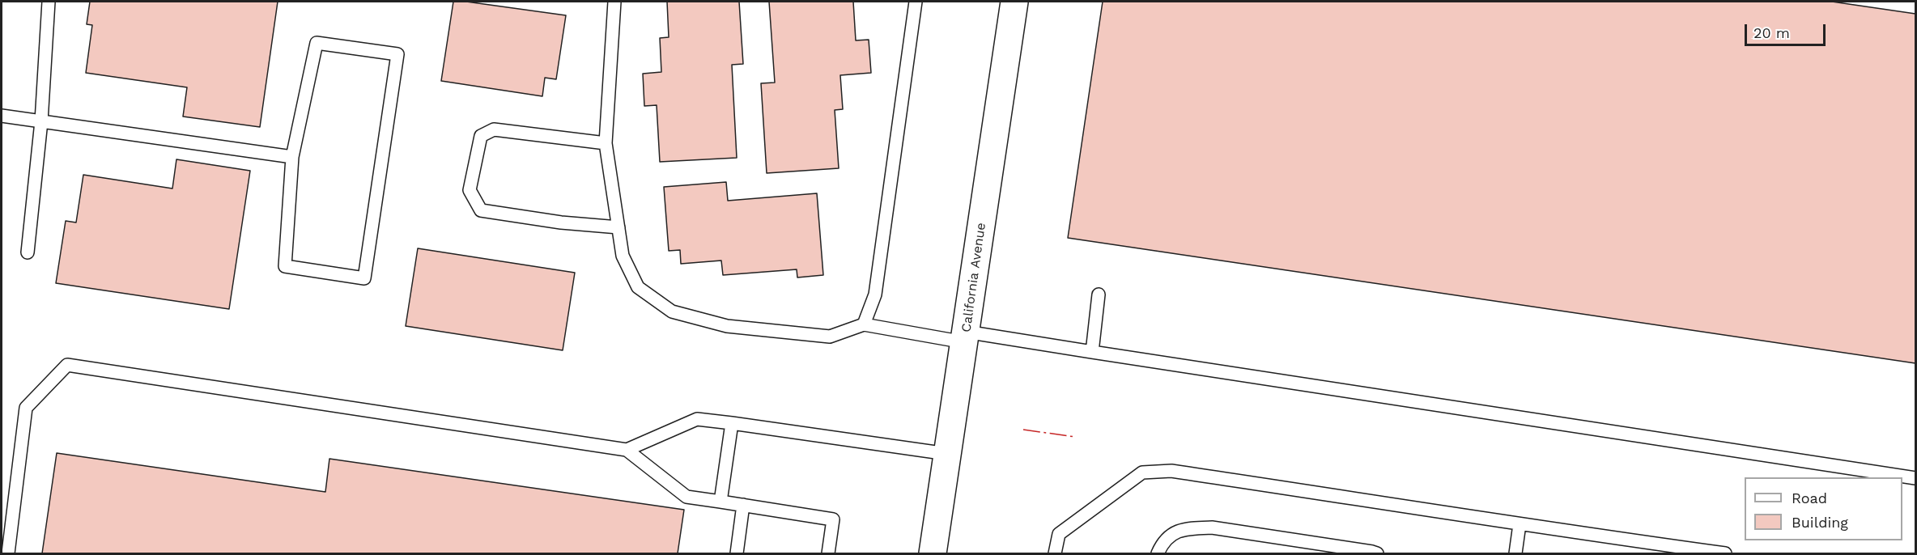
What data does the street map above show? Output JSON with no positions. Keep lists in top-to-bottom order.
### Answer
{
  "streets": {
    "main road": ["California Avenue"]
  },
  "legend": ["Road", "Building"],
  "scale_bar": "20 m"
}
